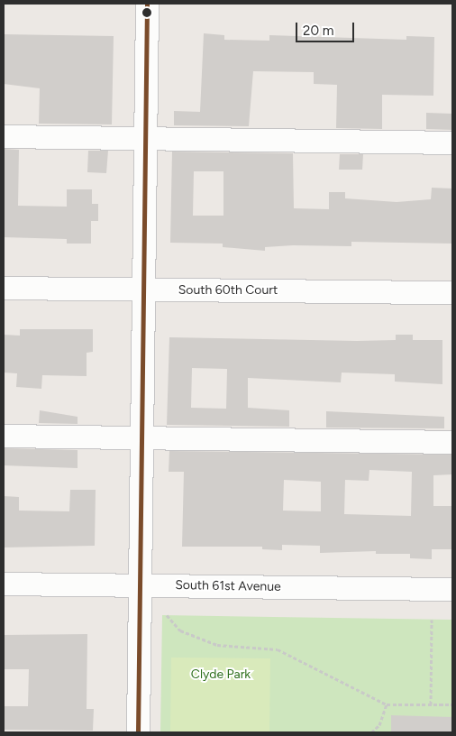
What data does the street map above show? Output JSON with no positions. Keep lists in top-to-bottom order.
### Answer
{
  "streets": {
    "street": ["South 60th Court", "South 61st Avenue"]
  },
  "parks": ["Clyde Park"],
  "scale_bar": "20 m"
}
